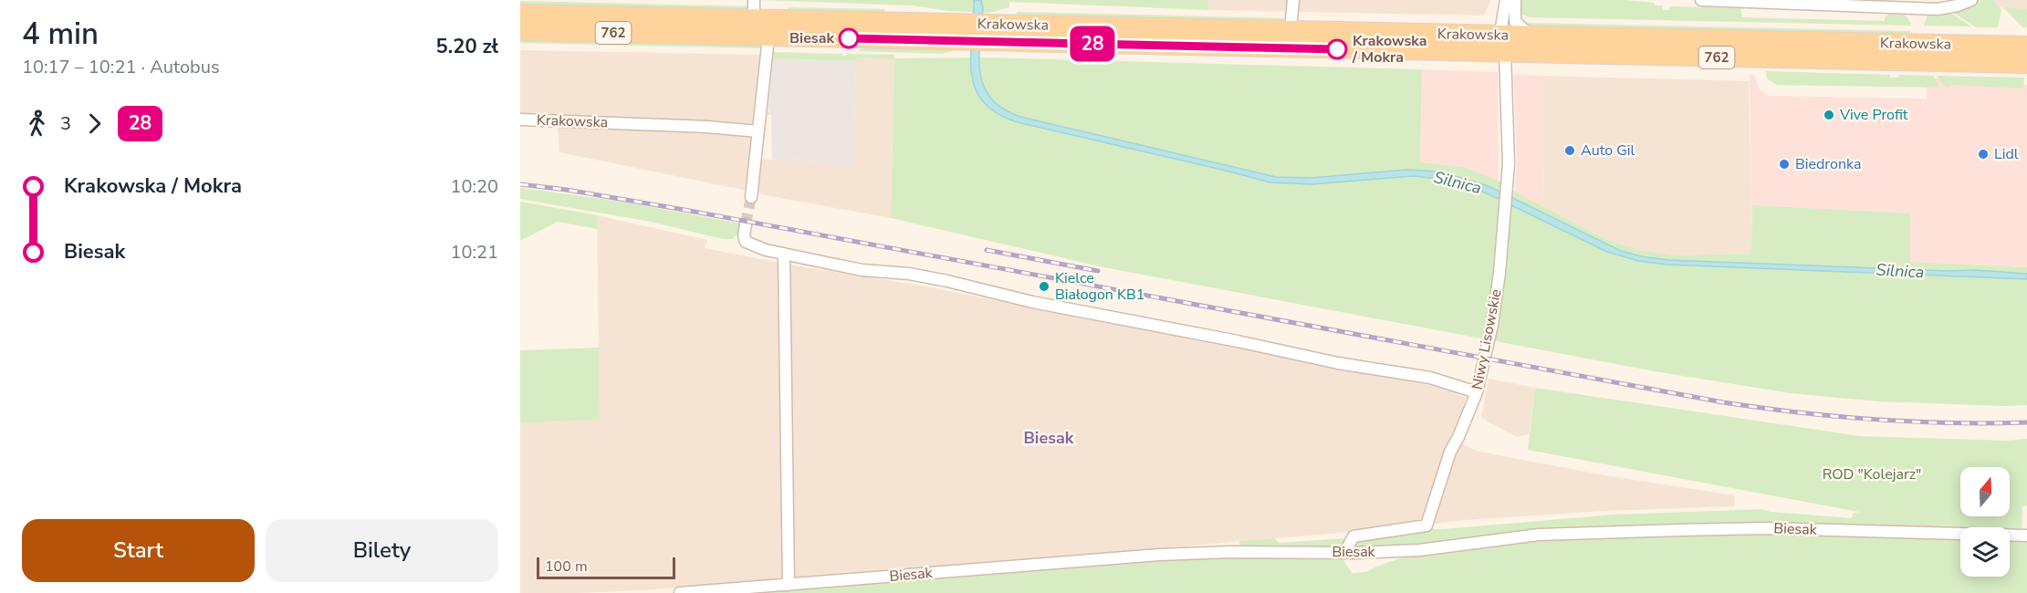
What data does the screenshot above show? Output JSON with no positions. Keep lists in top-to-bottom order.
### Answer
{
  "streets": {
    "main road": ["Krakowska", "762"],
    "street": ["Niwy Lisowskie", "Biesak"]
  },
  "crossings": [
    ["Krakowska", "Niwy Lisowskie"],
    ["Niwy Lisowskie", "Biesak"]
  ],
  "districts": ["Biesak"],
  "water": ["Silnica"],
  "parks": ["ROD \"Kolejarz\""],
  "places": [
    "Biesak",
    "Krakowska / Mokra",
    "Vive Profit",
    "Auto Gil",
    "Lidl",
    "Biedronka",
    "Kielce Białogon KB1"
  ],
  "lines": ["bus line 28"],
  "scale_bar": "100 m",
  "north": "top",
  "page": {
    "heading": ["4 min", "10:17 – 10:21 · Autobus", "5.20 zł"],
    "on_map": "28",
    "legs": ["3", "28"],
    "list": [
      {
        "name": "Krakowska / Mokra",
        "value": "10:20"
      },
      {
        "name": "Biesak",
        "value": "10:21"
      }
    ],
    "buttons": ["Start", "Bilety"],
    "scale": "100 m"
  }
}
